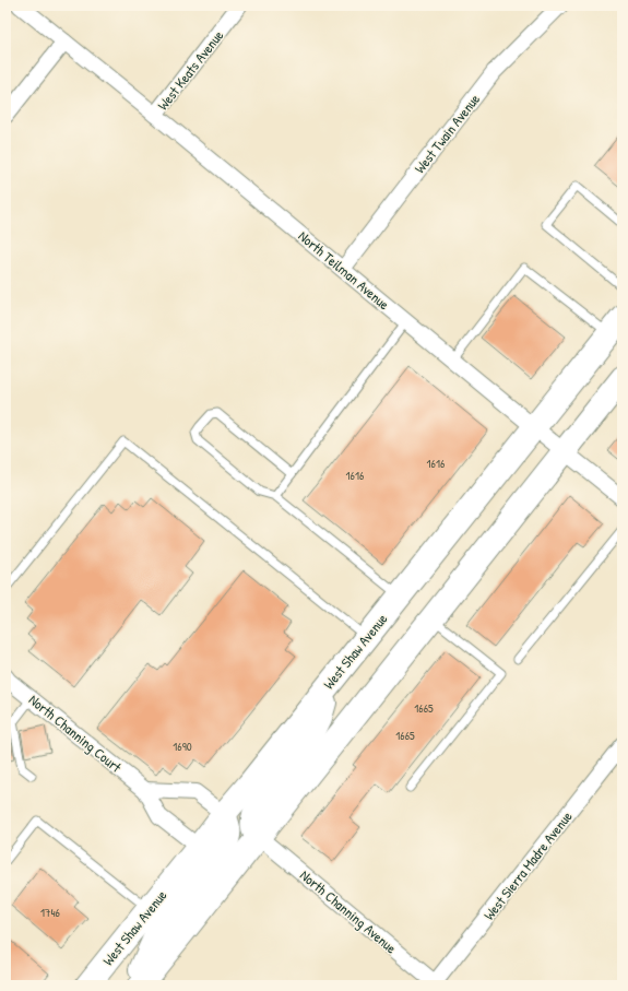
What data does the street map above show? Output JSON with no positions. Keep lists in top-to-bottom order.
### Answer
{
  "streets": {
    "main road": ["West Shaw Avenue"],
    "street": [
      "West Keats Avenue",
      "West Twain Avenue",
      "North Teilman Avenue",
      "North Channing Court",
      "West Sierra Madre Avenue",
      "North Channing Avenue"
    ]
  },
  "crossings": [
    ["West Keats Avenue", "North Teilman Avenue"],
    ["West Twain Avenue", "North Teilman Avenue"],
    ["North Teilman Avenue", "West Shaw Avenue"],
    ["West Shaw Avenue", "North Channing Court"],
    ["West Sierra Madre Avenue", "North Channing Avenue"]
  ],
  "house_numbers": [
    "1616",
    "1616",
    "1665",
    "1665",
    "1690",
    "1746"
  ]
}
